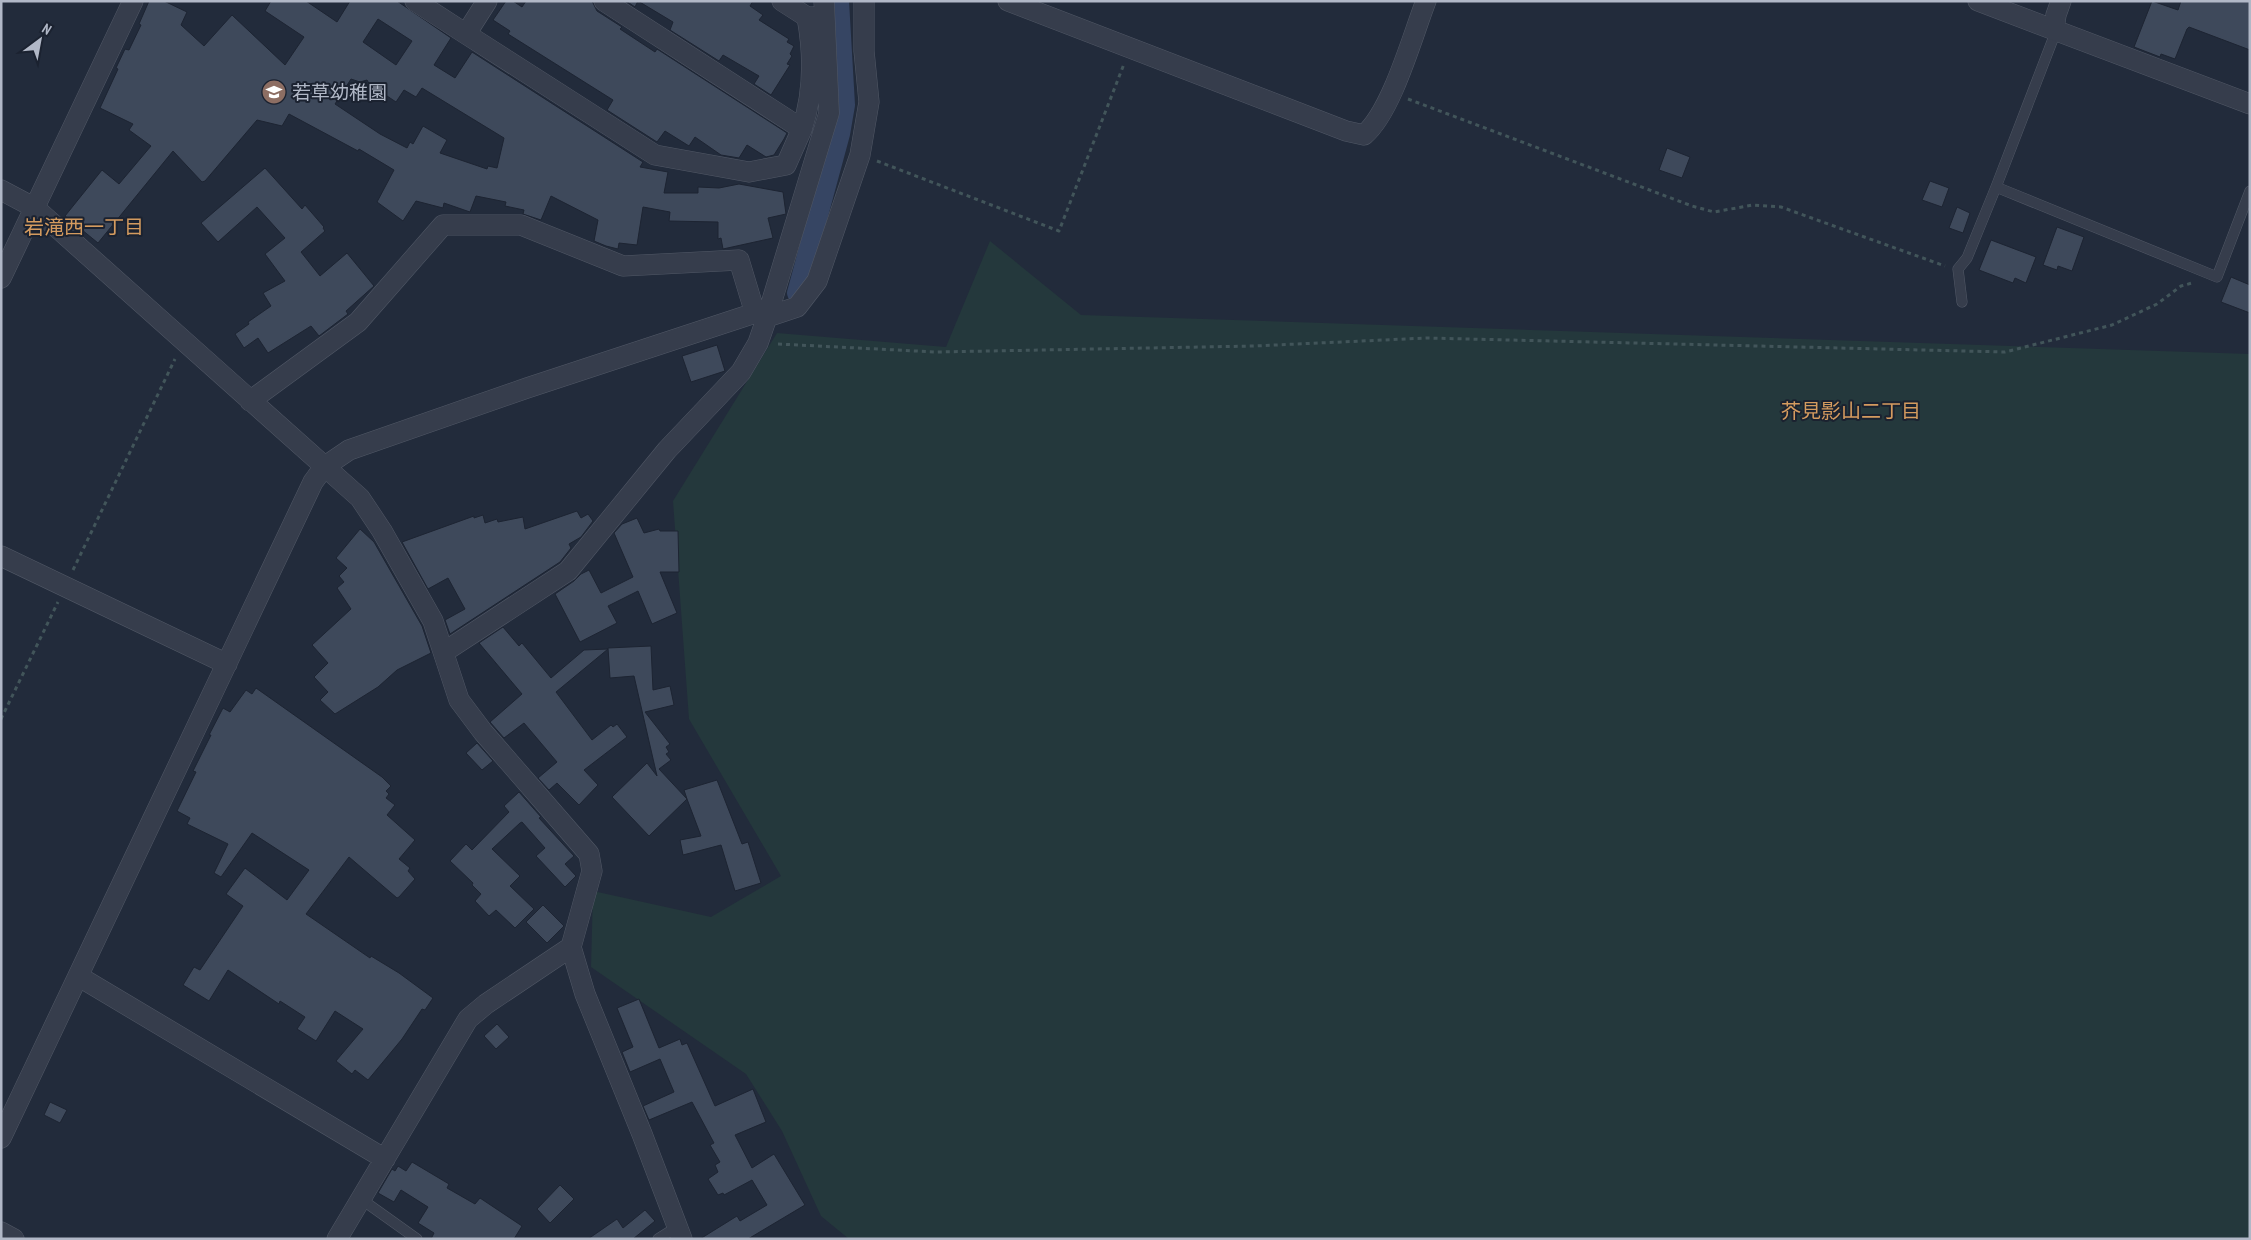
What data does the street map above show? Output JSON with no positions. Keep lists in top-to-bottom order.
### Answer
{
  "districts": ["岩滝西一丁目", "芥見影山二丁目"],
  "places": {
    "school or university": ["若草幼稚園"]
  },
  "north": "top right"
}
